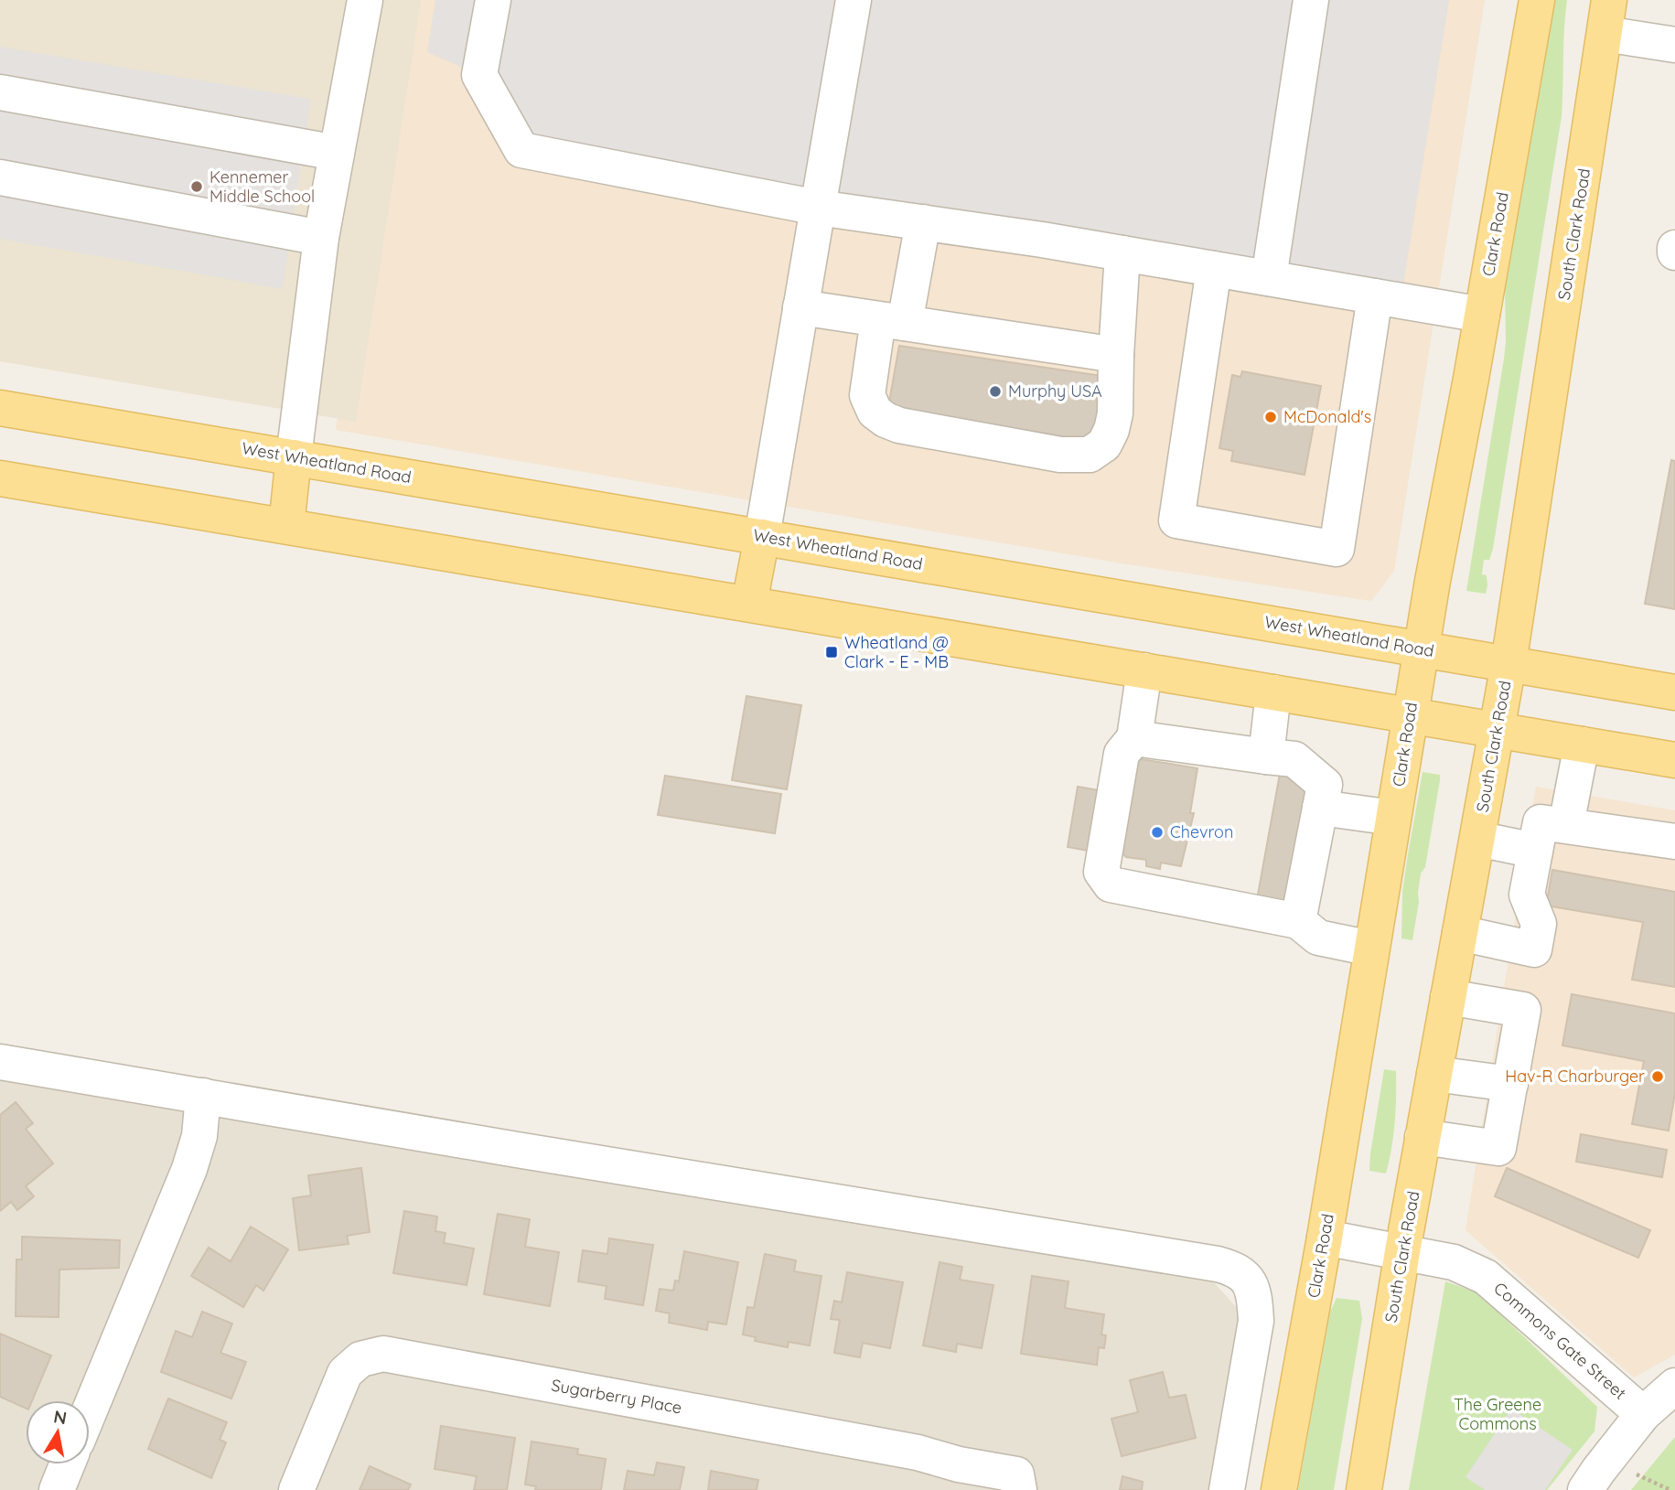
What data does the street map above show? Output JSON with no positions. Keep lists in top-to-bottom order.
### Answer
{
  "streets": {
    "main road": ["Clark Road", "South Clark Road", "West Wheatland Road"],
    "street": ["Commons Gate Street", "Sugarberry Place"]
  },
  "crossings": [
    ["Clark Road", "West Wheatland Road"],
    ["Clark Road", "Commons Gate Street"],
    ["South Clark Road", "West Wheatland Road"],
    ["South Clark Road", "Commons Gate Street"]
  ],
  "parks": ["The Greene Commons"],
  "places": {
    "other": [
      "Kennemer Middle School",
      "Murphy USA",
      "McDonald's",
      "Chevron",
      "Hav-R Charburger"
    ],
    "transit": ["Wheatland @ Clark - E - MB"]
  },
  "north": "top"
}
